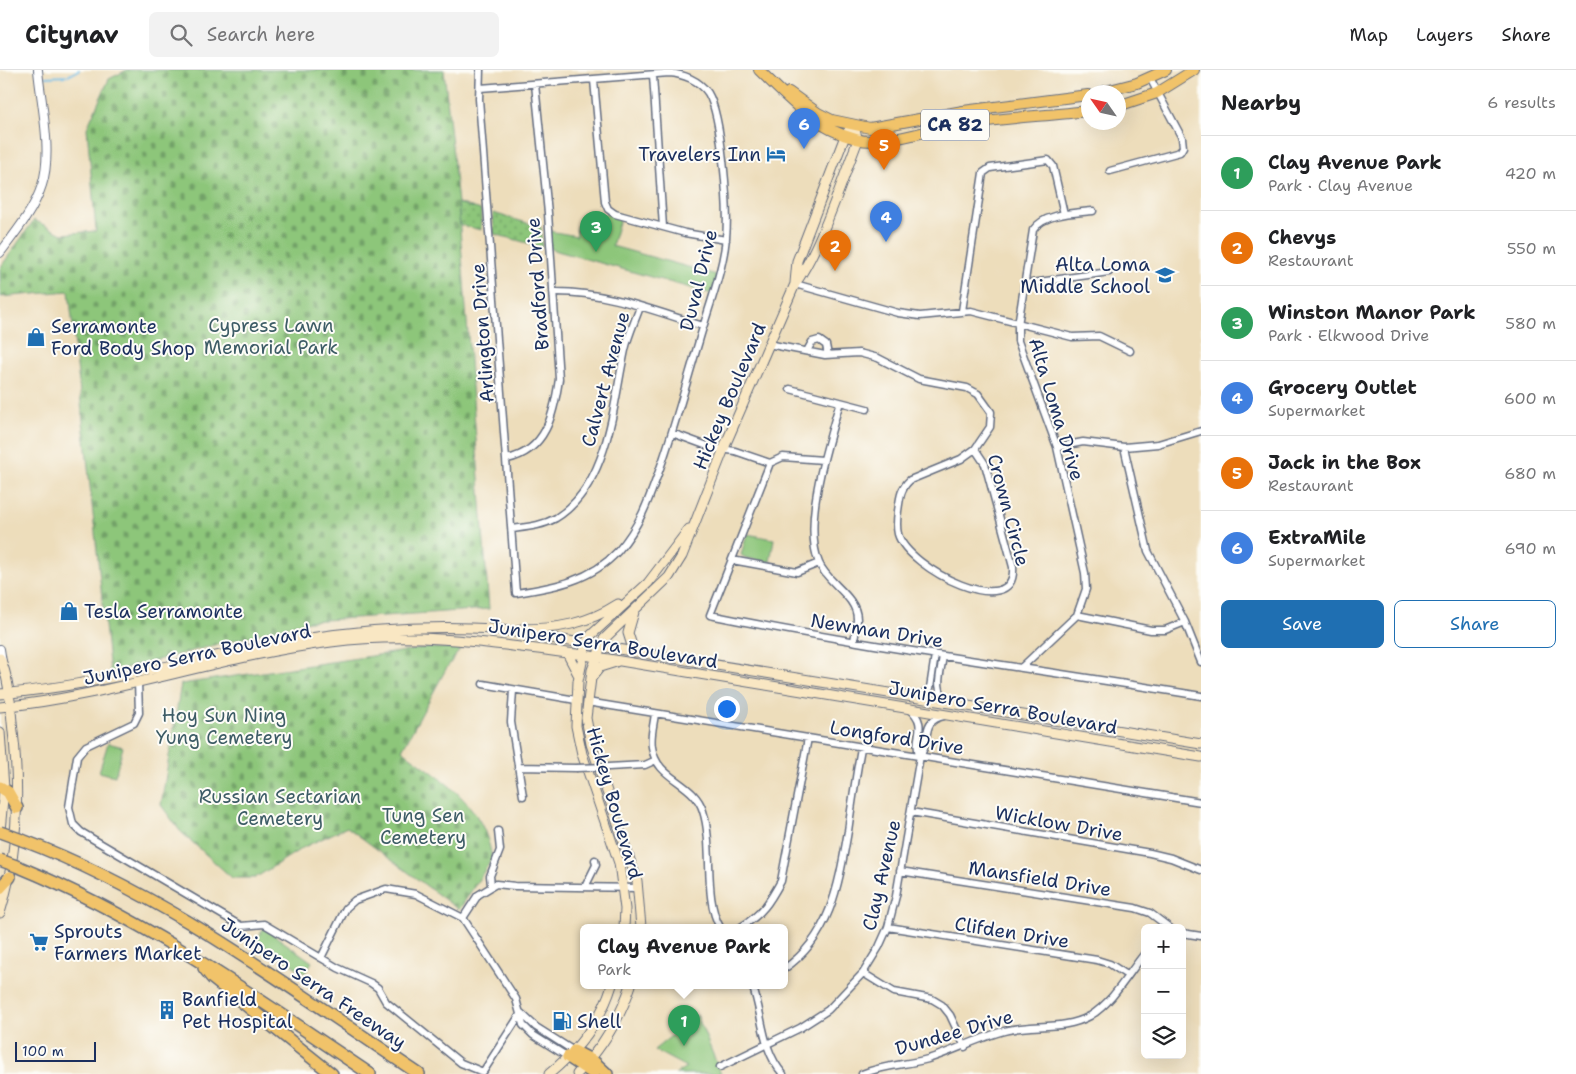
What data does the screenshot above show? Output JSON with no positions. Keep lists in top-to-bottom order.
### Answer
{
  "streets": {
    "highway": ["Junipero Serra Freeway"],
    "main road": ["CA 82", "Hickey Boulevard", "Junipero Serra Boulevard"],
    "street": [
      "Duval Drive",
      "Bradford Drive",
      "Arlington Drive",
      "Calvert Avenue",
      "Alta Loma Drive",
      "Crown Circle",
      "Newman Drive",
      "Longford Drive",
      "Wicklow Drive",
      "Clay Avenue",
      "Mansfield Drive",
      "Clifden Drive",
      "Dundee Drive"
    ]
  },
  "crossings": [
    ["CA 82", "Hickey Boulevard"],
    ["Duval Drive", "Bradford Drive"],
    ["Duval Drive", "Arlington Drive"],
    ["Bradford Drive", "Arlington Drive"],
    ["Arlington Drive", "Calvert Avenue"],
    ["Hickey Boulevard", "Crown Circle"],
    ["Hickey Boulevard", "Junipero Serra Boulevard"],
    ["Hickey Boulevard", "Longford Drive"],
    ["Alta Loma Drive", "Newman Drive"],
    ["Junipero Serra Boulevard", "Clay Avenue"],
    ["Longford Drive", "Clay Avenue"],
    ["Wicklow Drive", "Clay Avenue"],
    ["Clay Avenue", "Mansfield Drive"],
    ["Clay Avenue", "Clifden Drive"],
    ["Clifden Drive", "Dundee Drive"]
  ],
  "parks": [
    "Cypress Lawn Memorial Park",
    "Hoy Sun Ning Yung Cemetery",
    "Russian Sectarian Cemetery",
    "Tung Sen Cemetery"
  ],
  "places": {
    "hotel": ["Travelers Inn"],
    "school or university": ["Alta Loma Middle School"],
    "shop": ["Serramonte Ford Body Shop", "Tesla Serramonte"],
    "supermarket": ["Sprouts Farmers Market"],
    "building": ["Banfield Pet Hospital"],
    "fuel station": ["Shell"]
  },
  "scale_bar": "100 m",
  "north": "top left",
  "page": {
    "header": "Citynav",
    "search": "Search here",
    "nav": ["Map", "Layers", "Share"],
    "heading": ["Nearby", "6 results"],
    "pins": [
      "6",
      "5",
      "4",
      "3",
      "2",
      "1"
    ],
    "list": [
      {
        "mark": "1",
        "name": "Clay Avenue Park",
        "note": "Park · Clay Avenue",
        "value": "420 m"
      },
      {
        "mark": "2",
        "name": "Chevys",
        "note": "Restaurant",
        "value": "550 m"
      },
      {
        "mark": "3",
        "name": "Winston Manor Park",
        "note": "Park · Elkwood Drive",
        "value": "580 m"
      },
      {
        "mark": "4",
        "name": "Grocery Outlet",
        "note": "Supermarket",
        "value": "600 m"
      },
      {
        "mark": "5",
        "name": "Jack in the Box",
        "note": "Restaurant",
        "value": "680 m"
      },
      {
        "mark": "6",
        "name": "ExtraMile",
        "note": "Supermarket",
        "value": "690 m"
      }
    ],
    "buttons": ["Save", "Share"],
    "map_buttons": ["+", "−"],
    "popup": ["Clay Avenue Park", "Park"],
    "scale": "100 m"
  }
}
